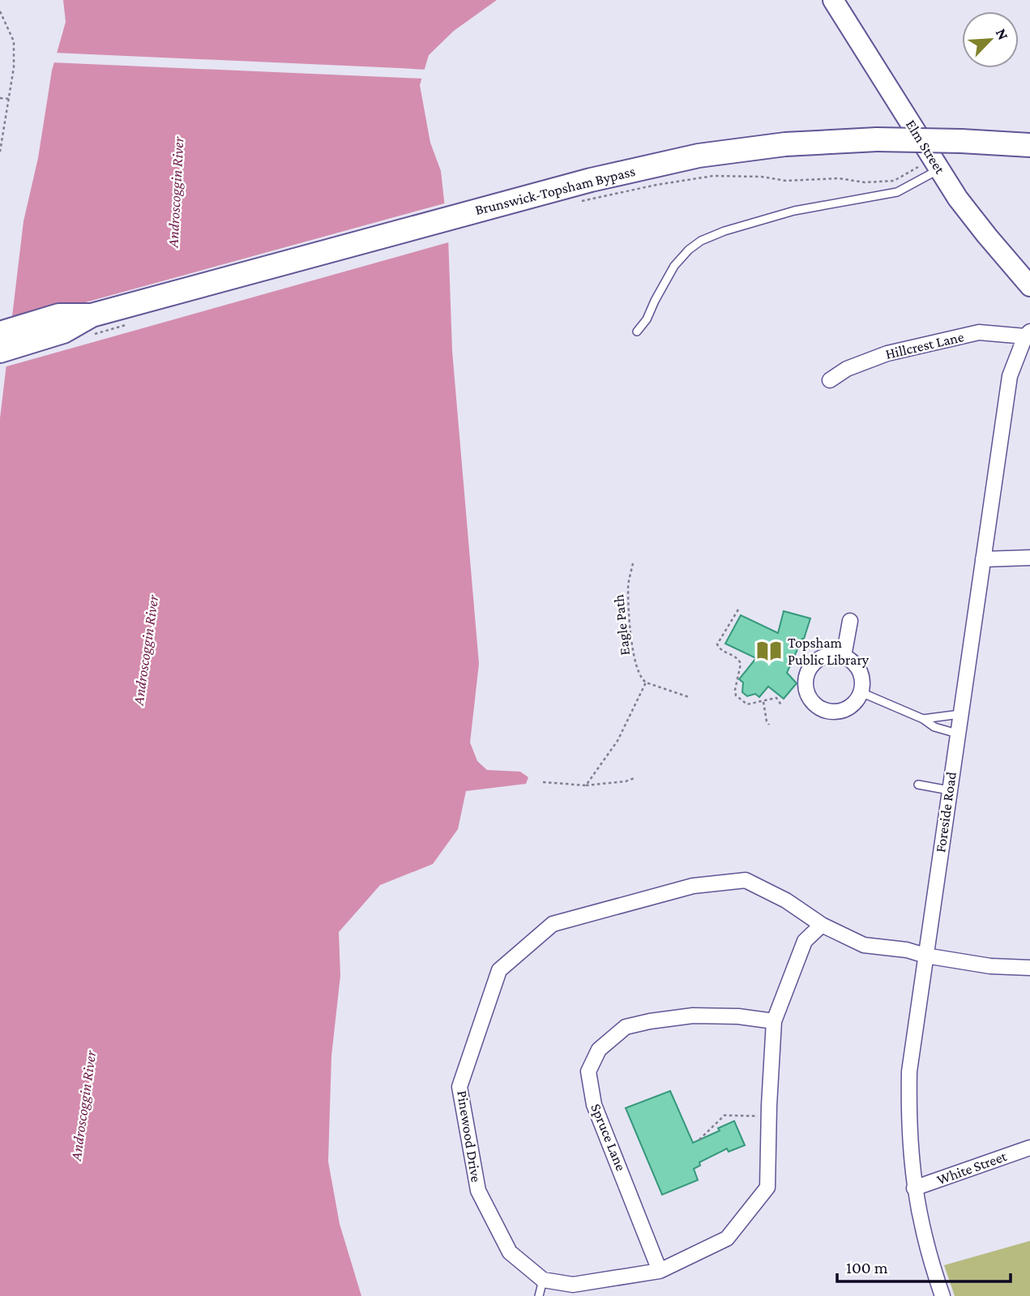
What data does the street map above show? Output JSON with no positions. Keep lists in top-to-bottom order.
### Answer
{
  "streets": {
    "highway": ["Brunswick-Topsham Bypass"],
    "main road": ["Elm Street"],
    "street": [
      "Hillcrest Lane",
      "Foreside Road",
      "Pinewood Drive",
      "Spruce Lane",
      "White Street"
    ],
    "path": ["Eagle Path"]
  },
  "crossings": [
    ["Hillcrest Lane", "Foreside Road"],
    ["Foreside Road", "Pinewood Drive"],
    ["Foreside Road", "White Street"]
  ],
  "water": ["Androscoggin River"],
  "places": {
    "library": ["Topsham Public Library"]
  },
  "scale_bar": "100 m",
  "north": "top right"
}
